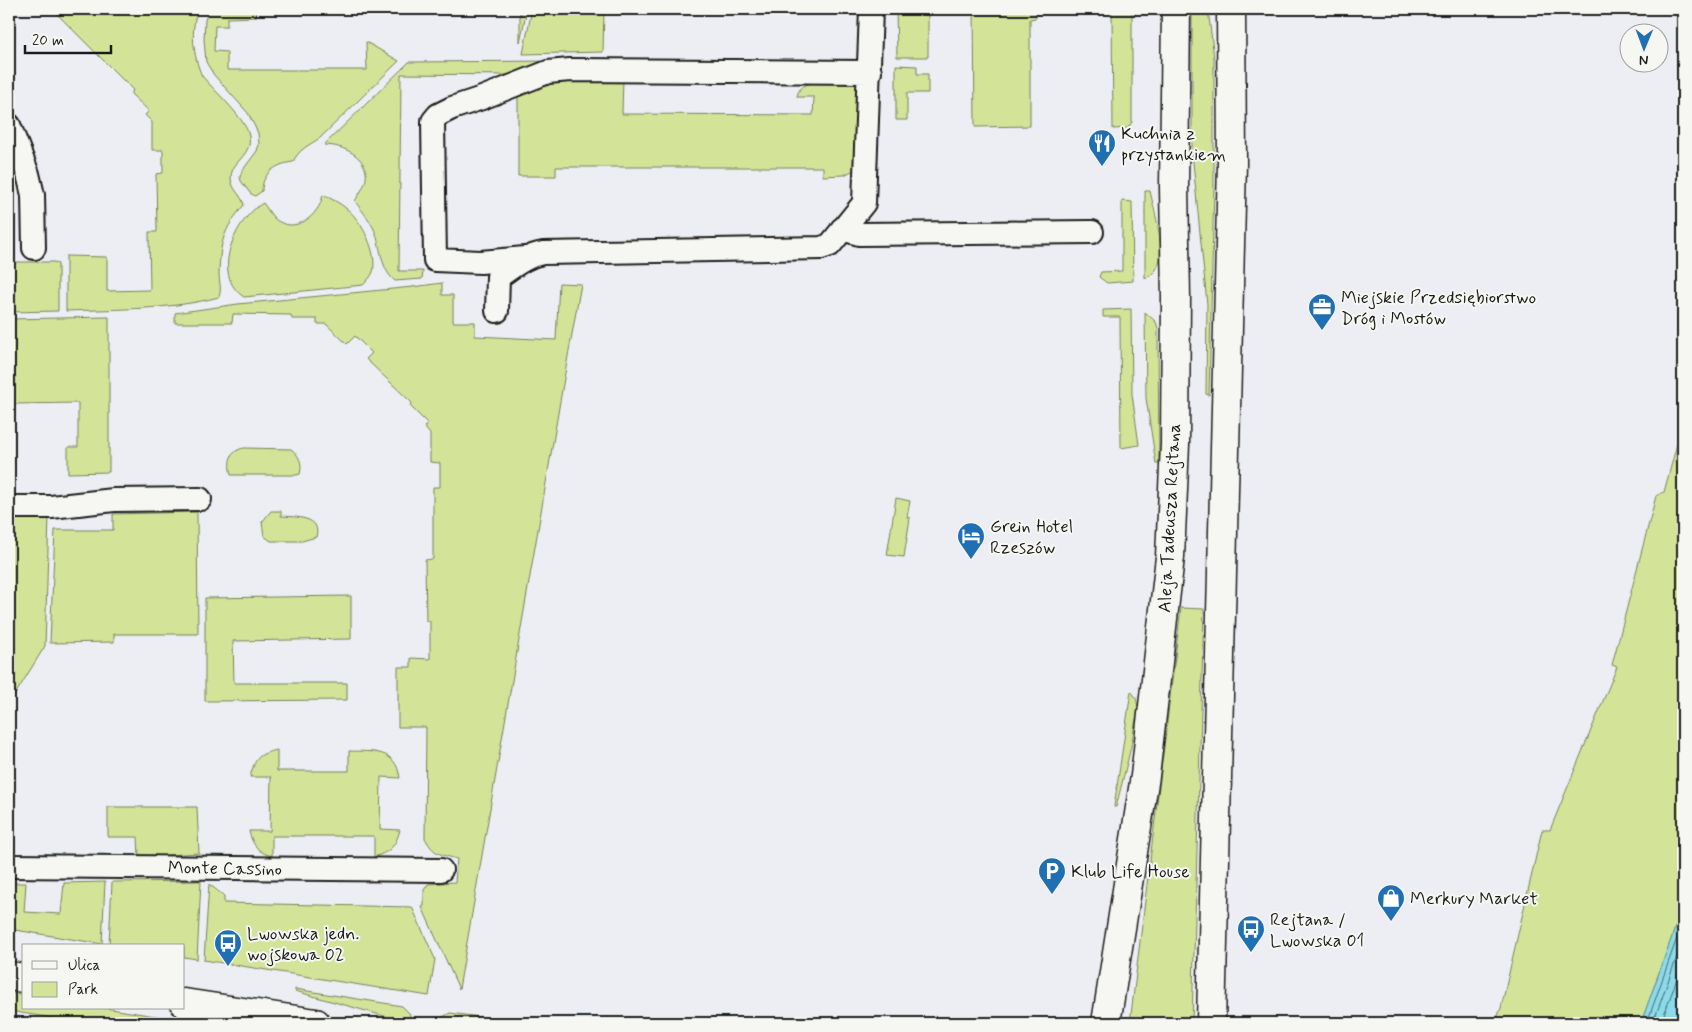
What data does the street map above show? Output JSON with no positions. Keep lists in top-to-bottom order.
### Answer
{
  "streets": {
    "main road": ["Aleja Tadeusza Rejtana"],
    "street": ["Monte Cassino"]
  },
  "places": {
    "restaurant": ["Kuchnia z przystankiem"],
    "office": ["Miejskie Przedsiębiorstwo Dróg i Mostów"],
    "hotel": ["Grein Hotel Rzeszów"],
    "parking": ["Klub Life House"],
    "shop": ["Merkury Market"],
    "bus stop": ["Rejtana / Lwowska 01", "Lwowska jedn. wojskowa 02"]
  },
  "legend": ["Ulica", "Park"],
  "scale_bar": "20 m",
  "north": "bottom"
}
